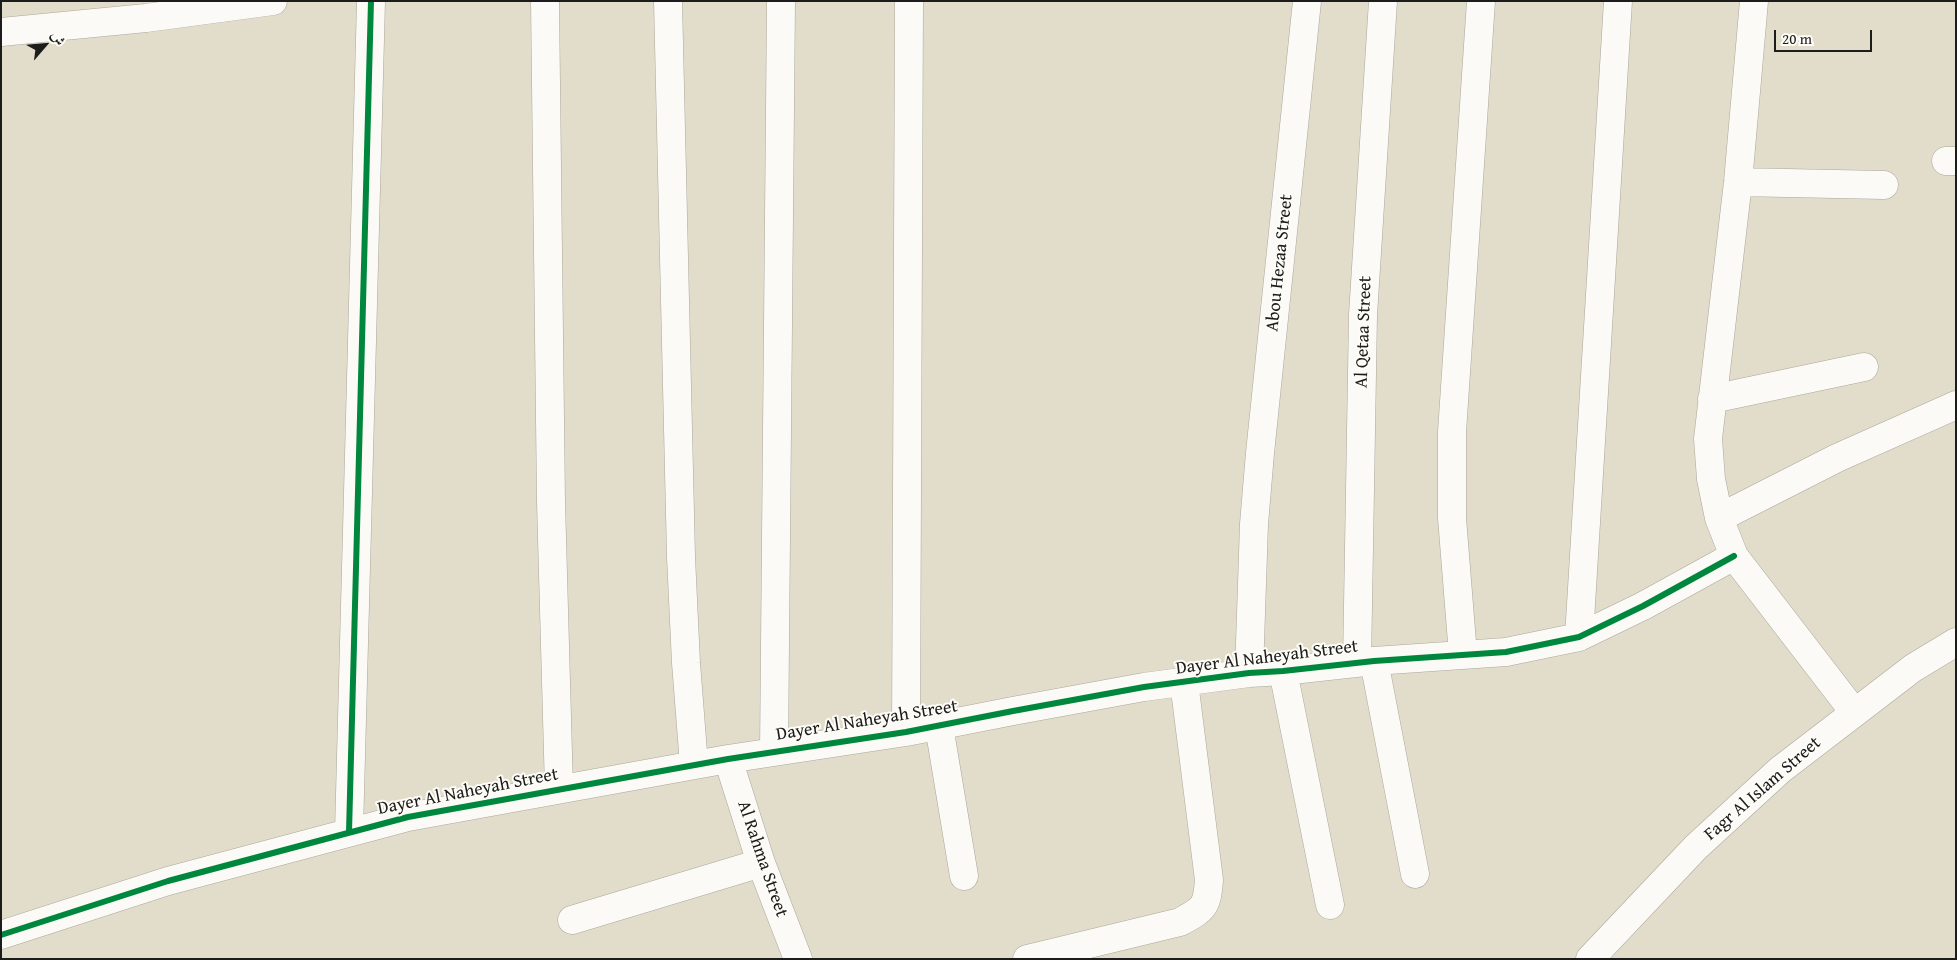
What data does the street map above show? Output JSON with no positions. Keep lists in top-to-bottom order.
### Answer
{
  "streets": {
    "street": [
      "Abou Hezaa Street",
      "Al Qetaa Street",
      "Dayer Al Naheyah Street",
      "Fagr Al Islam Street",
      "Al Rahma Street"
    ]
  },
  "crossings": [
    ["Abou Hezaa Street", "Dayer Al Naheyah Street"],
    ["Al Qetaa Street", "Dayer Al Naheyah Street"],
    ["Dayer Al Naheyah Street", "Al Rahma Street"]
  ],
  "scale_bar": "20 m",
  "north": "top right"
}
